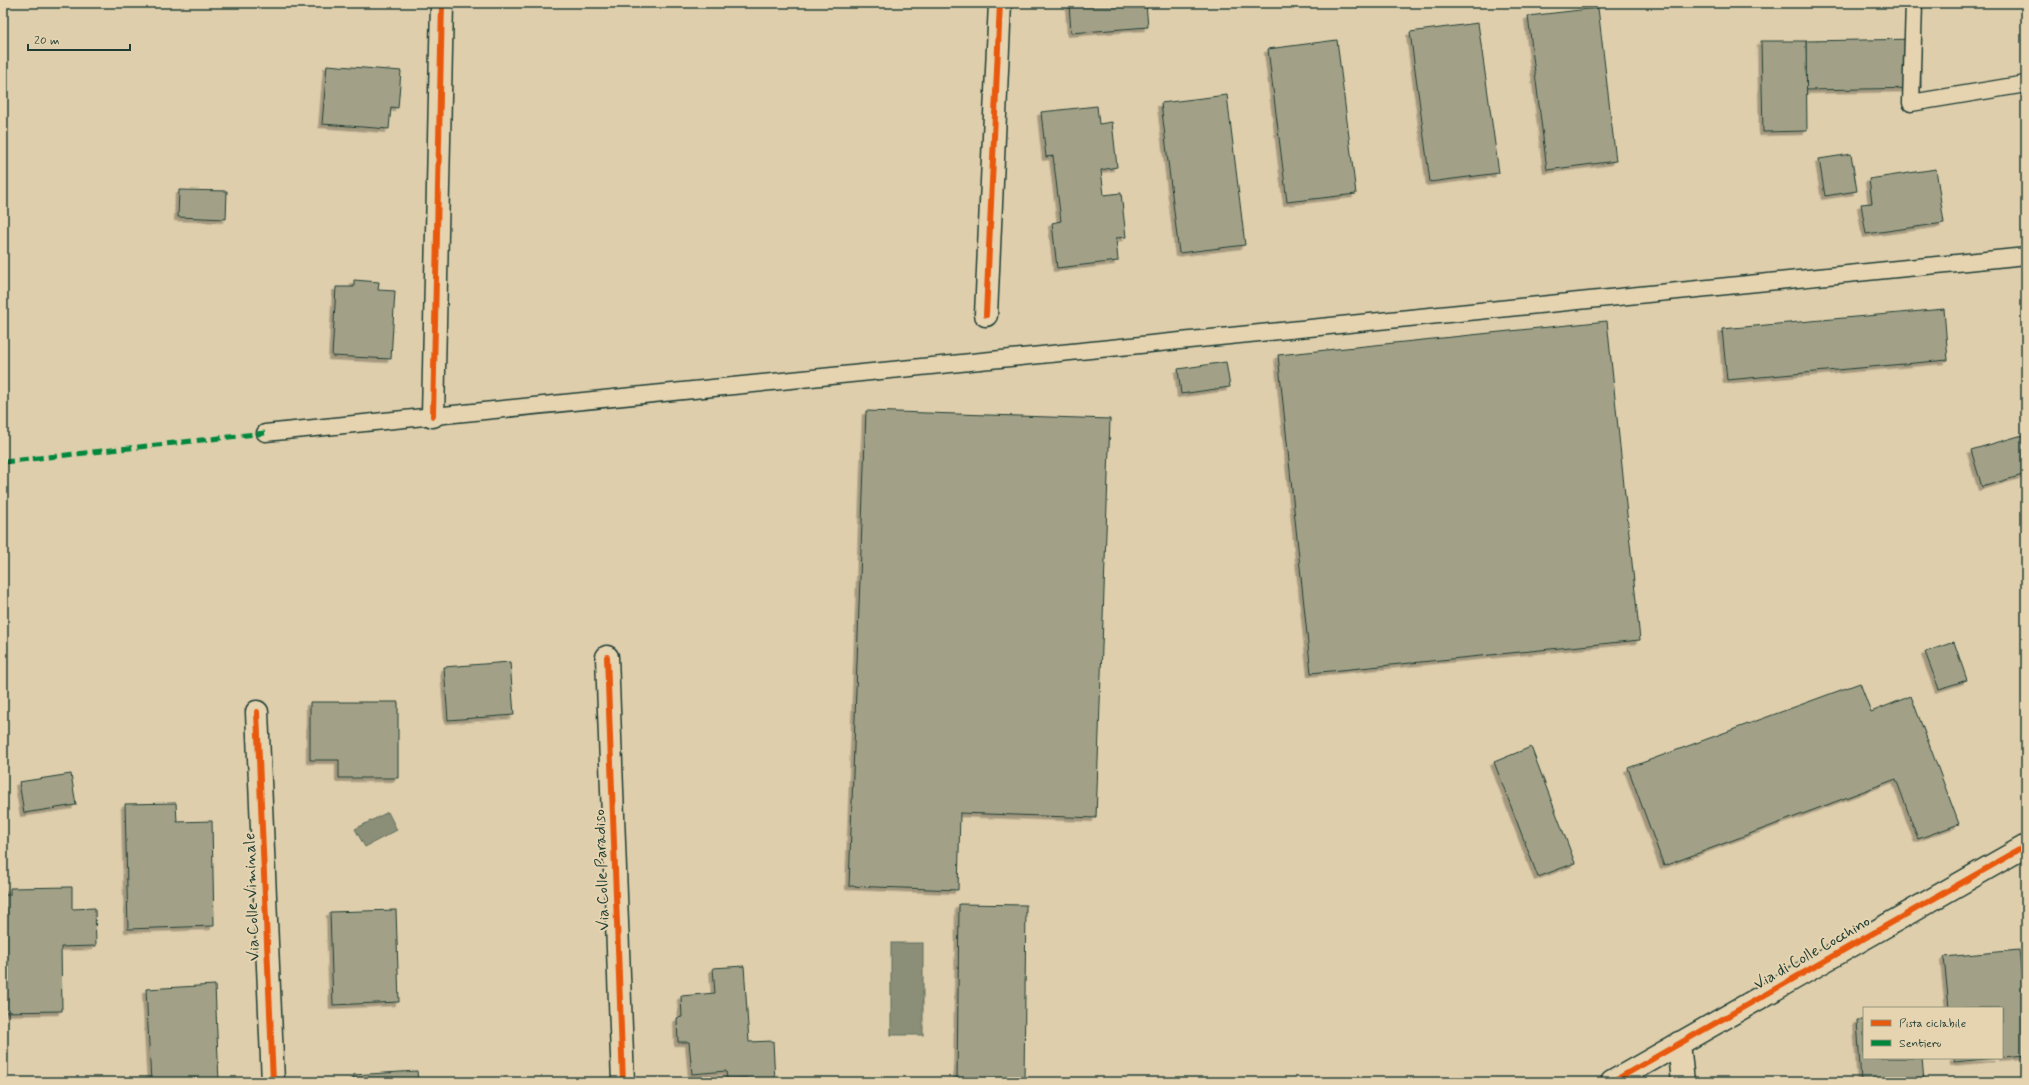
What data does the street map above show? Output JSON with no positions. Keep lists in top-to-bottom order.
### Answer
{
  "streets": {
    "street": ["Via Colle Paradiso", "Via Colle Viminale", "Via di Colle Cocchino"]
  },
  "legend": ["Pista ciclabile", "Sentiero"],
  "scale_bar": "20 m"
}
